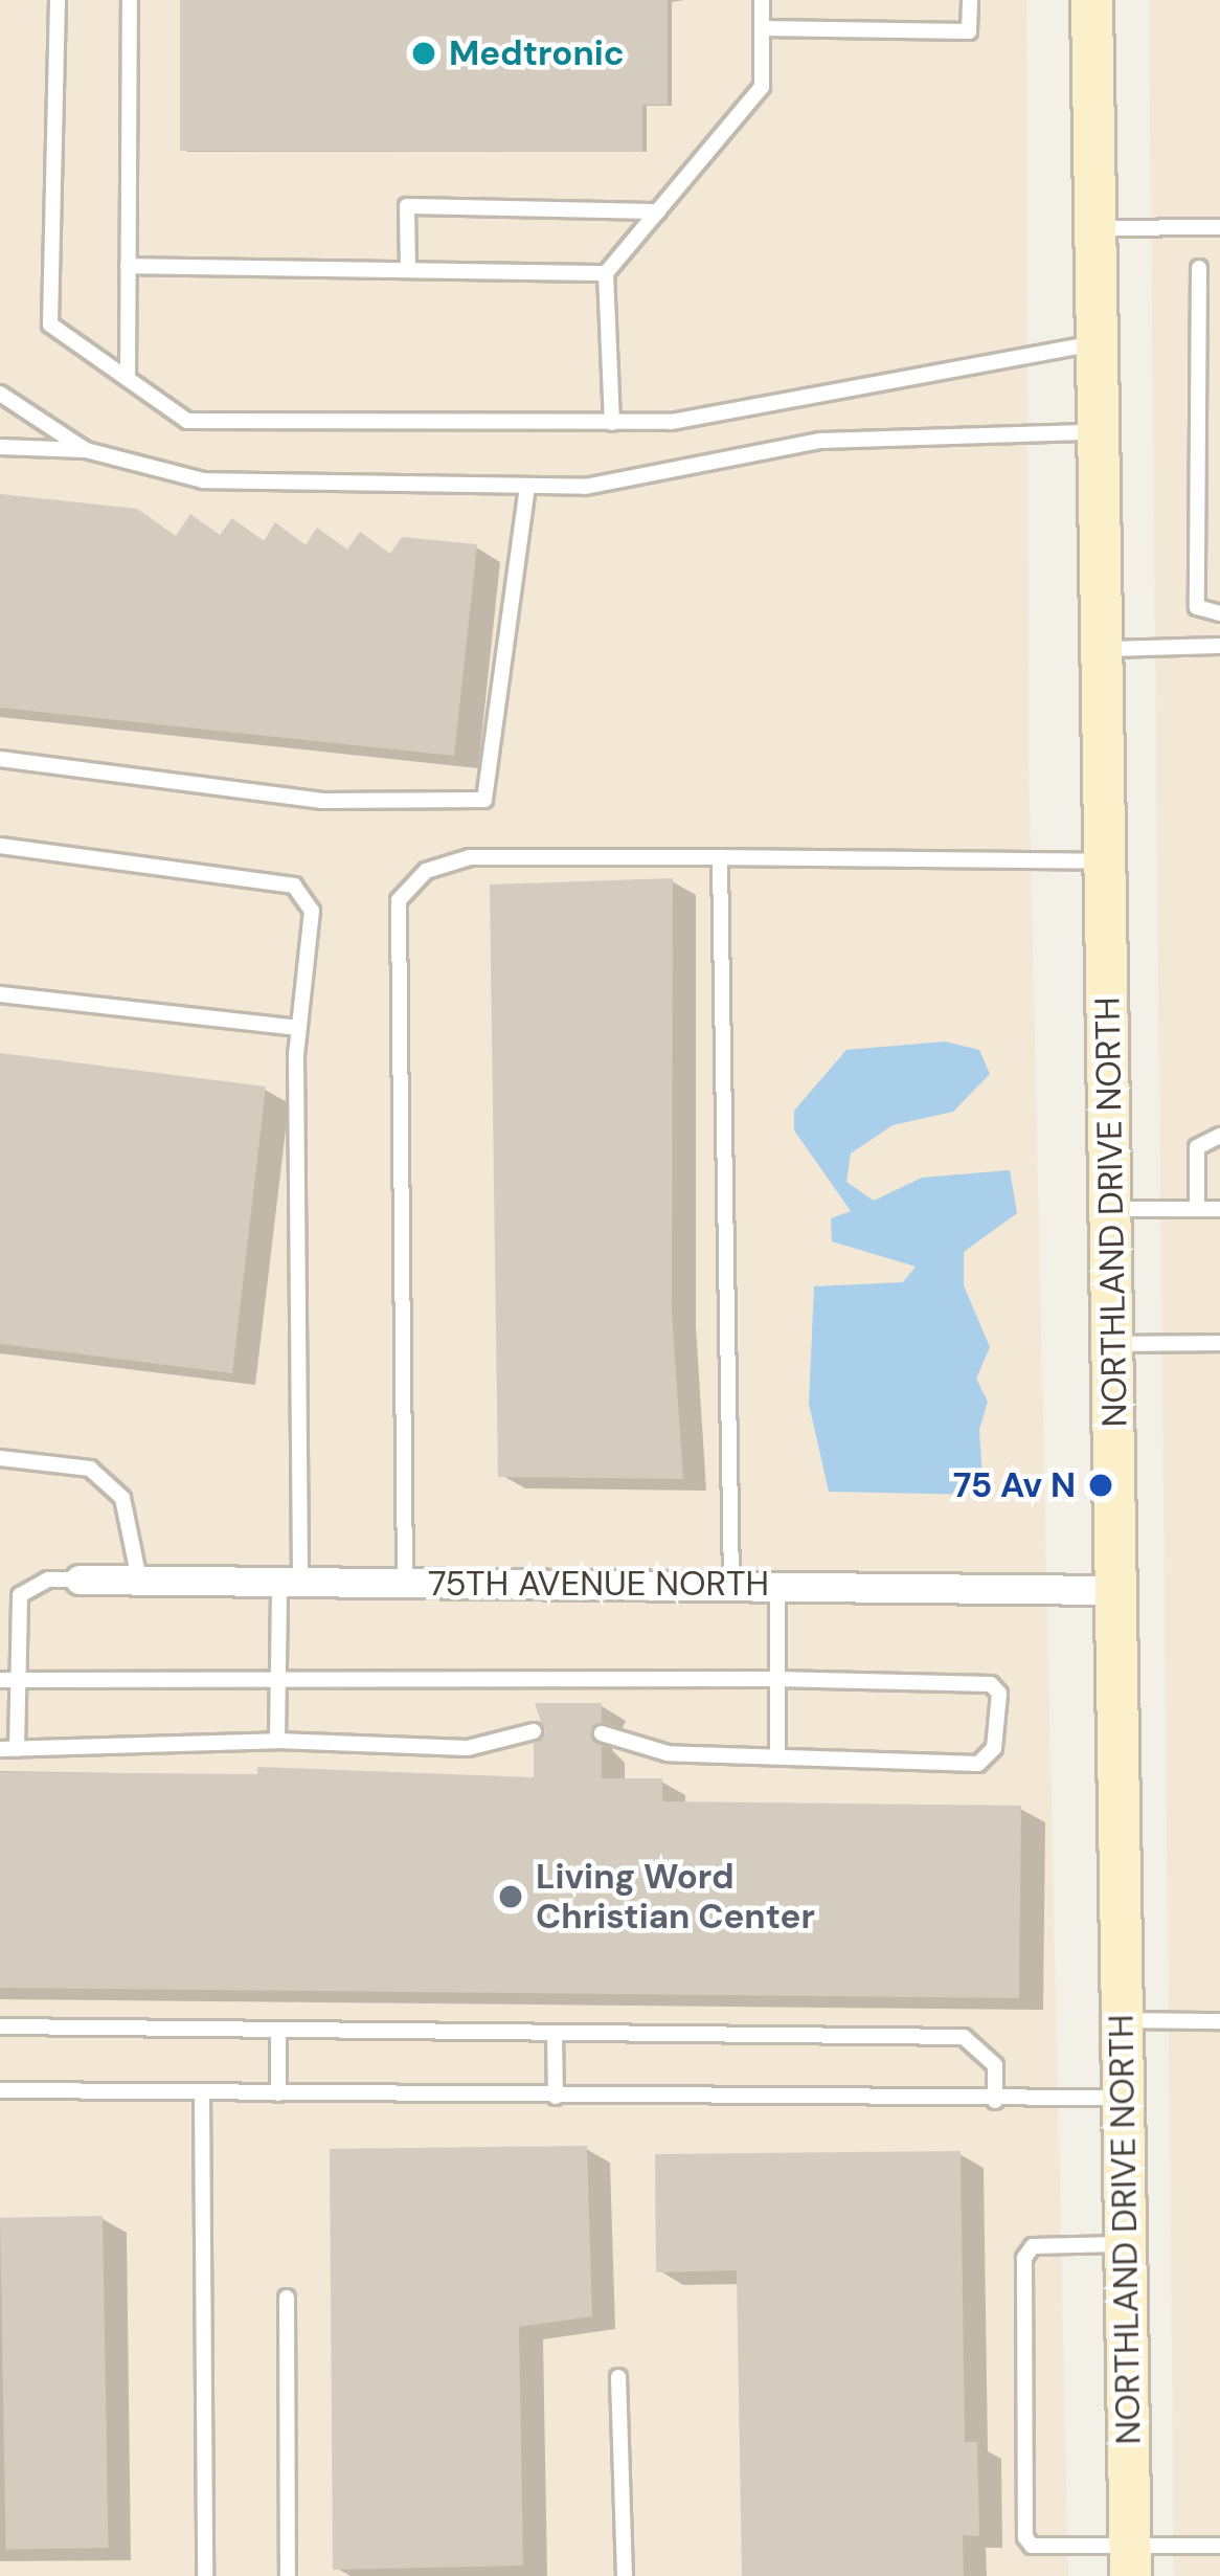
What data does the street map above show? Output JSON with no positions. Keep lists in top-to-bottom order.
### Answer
{
  "streets": {
    "street": ["NORTHLAND DRIVE NORTH", "75TH AVENUE NORTH"]
  },
  "crossings": [
    ["NORTHLAND DRIVE NORTH", "75TH AVENUE NORTH"]
  ],
  "places": ["Medtronic", "75 Av N", "Living Word Christian Center"]
}
